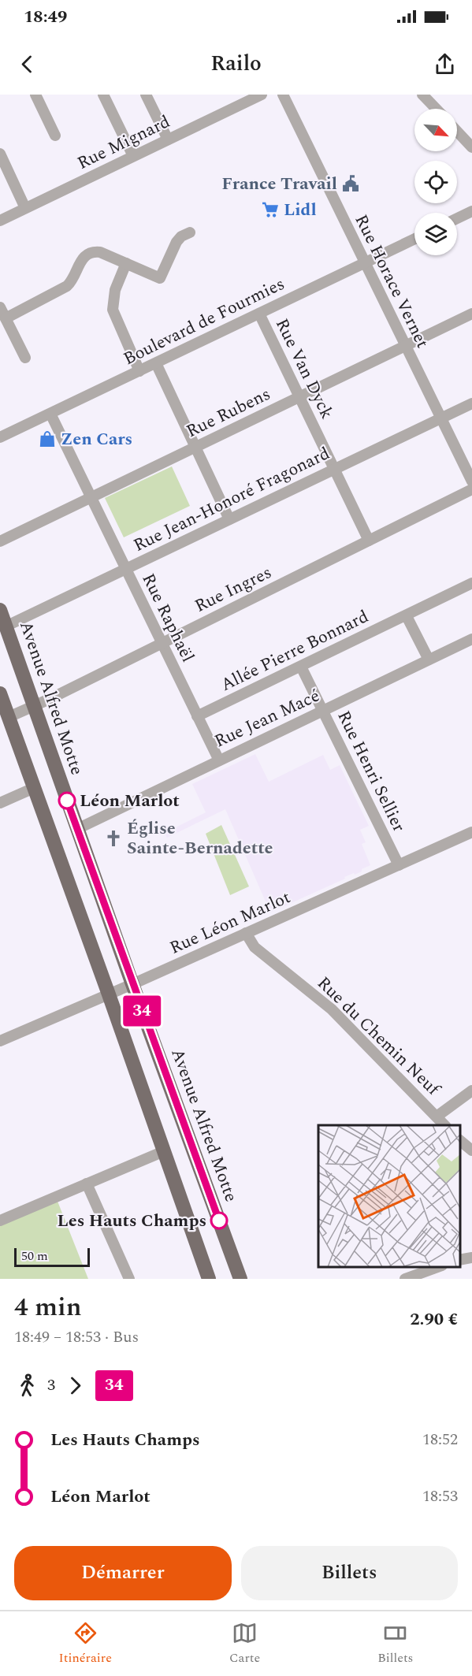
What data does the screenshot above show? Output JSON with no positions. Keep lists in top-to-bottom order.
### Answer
{
  "streets": {
    "main road": ["Avenue Alfred Motte"],
    "street": [
      "Rue Mignard",
      "Rue Horace Vernet",
      "Boulevard de Fourmies",
      "Rue Van Dyck",
      "Rue Rubens",
      "Rue Jean-Honoré Fragonard",
      "Rue Ingres",
      "Rue Raphaël",
      "Allée Pierre Bonnard",
      "Rue Jean Macé",
      "Rue Henri Sellier",
      "Rue Léon Marlot",
      "Rue du Chemin Neuf"
    ]
  },
  "crossings": [
    ["Rue Horace Vernet", "Boulevard de Fourmies"],
    ["Rue Horace Vernet", "Rue Rubens"],
    ["Rue Horace Vernet", "Rue Jean-Honoré Fragonard"],
    ["Boulevard de Fourmies", "Rue Van Dyck"],
    ["Boulevard de Fourmies", "Rue Raphaël"],
    ["Rue Van Dyck", "Rue Rubens"],
    ["Rue Van Dyck", "Rue Jean-Honoré Fragonard"],
    ["Rue Van Dyck", "Rue Ingres"],
    ["Rue Rubens", "Rue Raphaël"],
    ["Rue Jean-Honoré Fragonard", "Rue Raphaël"],
    ["Rue Jean-Honoré Fragonard", "Avenue Alfred Motte"],
    ["Rue Ingres", "Rue Raphaël"],
    ["Rue Ingres", "Avenue Alfred Motte"],
    ["Rue Raphaël", "Allée Pierre Bonnard"],
    ["Rue Raphaël", "Rue Jean Macé"],
    ["Allée Pierre Bonnard", "Rue Henri Sellier"],
    ["Avenue Alfred Motte", "Rue Jean Macé"],
    ["Avenue Alfred Motte", "Rue Léon Marlot"],
    ["Rue Jean Macé", "Rue Henri Sellier"],
    ["Rue Henri Sellier", "Rue Léon Marlot"],
    ["Rue Léon Marlot", "Rue du Chemin Neuf"]
  ],
  "places": {
    "public building": ["France Travail"],
    "supermarket": ["Lidl"],
    "shop": ["Zen Cars"],
    "other": ["Léon Marlot", "Les Hauts Champs"],
    "church": ["Église Sainte-Bernadette"]
  },
  "lines": ["bus line 34"],
  "scale_bar": "50 m",
  "north": "bottom right",
  "page": {
    "status": "18:49",
    "header": "Railo",
    "on_map": "34",
    "scale": "50 m",
    "heading": ["4 min", "18:49 – 18:53 · Bus", "2.90 €"],
    "legs": ["3", "34"],
    "list": [
      {
        "name": "Les Hauts Champs",
        "value": "18:52"
      },
      {
        "name": "Léon Marlot",
        "value": "18:53"
      }
    ],
    "buttons": ["Démarrer", "Billets"],
    "tabs": ["Itinéraire", "Carte", "Billets"]
  }
}
